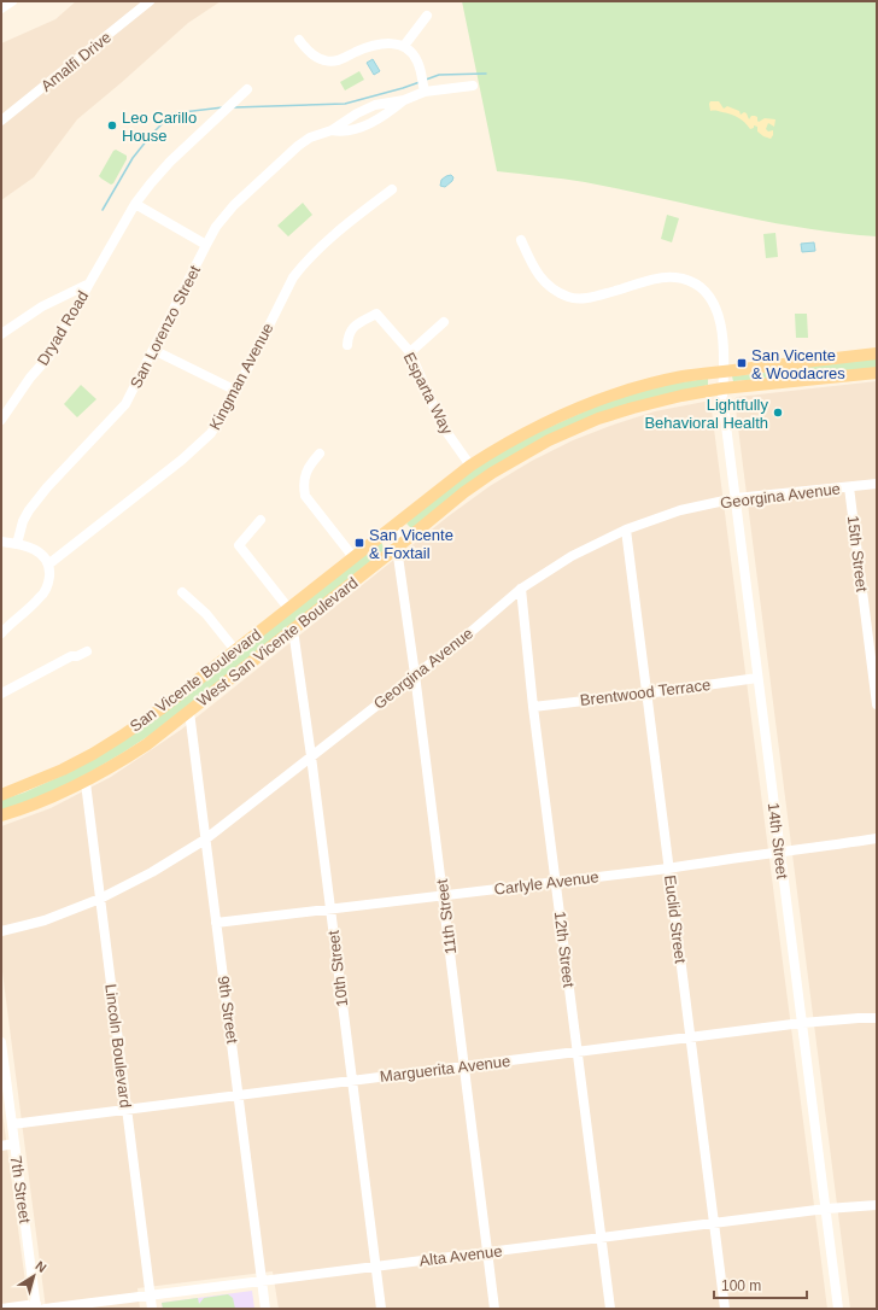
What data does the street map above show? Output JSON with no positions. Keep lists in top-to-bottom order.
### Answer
{
  "streets": {
    "main road": ["West San Vicente Boulevard", "San Vicente Boulevard"],
    "street": [
      "Amalfi Drive",
      "San Lorenzo Street",
      "Dryad Road",
      "Kingman Avenue",
      "Esparta Way",
      "Georgina Avenue",
      "15th Street",
      "Brentwood Terrace",
      "14th Street",
      "Carlyle Avenue",
      "11th Street",
      "Euclid Street",
      "12th Street",
      "10th Street",
      "9th Street",
      "Lincoln Boulevard",
      "Marguerita Avenue",
      "7th Street",
      "Alta Avenue"
    ]
  },
  "crossings": [
    ["Esparta Way", "San Vicente Boulevard"],
    ["Georgina Avenue", "15th Street"],
    ["Georgina Avenue", "14th Street"],
    ["Georgina Avenue", "11th Street"],
    ["Georgina Avenue", "Euclid Street"],
    ["Georgina Avenue", "12th Street"],
    ["Georgina Avenue", "10th Street"],
    ["Georgina Avenue", "9th Street"],
    ["Georgina Avenue", "Lincoln Boulevard"],
    ["West San Vicente Boulevard", "14th Street"],
    ["West San Vicente Boulevard", "11th Street"],
    ["West San Vicente Boulevard", "10th Street"],
    ["West San Vicente Boulevard", "9th Street"],
    ["West San Vicente Boulevard", "Lincoln Boulevard"],
    ["San Vicente Boulevard", "14th Street"],
    ["San Vicente Boulevard", "11th Street"],
    ["Brentwood Terrace", "14th Street"],
    ["Brentwood Terrace", "Euclid Street"],
    ["Brentwood Terrace", "12th Street"],
    ["14th Street", "Carlyle Avenue"],
    ["14th Street", "Marguerita Avenue"],
    ["14th Street", "Alta Avenue"],
    ["Carlyle Avenue", "11th Street"],
    ["Carlyle Avenue", "Euclid Street"],
    ["Carlyle Avenue", "12th Street"],
    ["Carlyle Avenue", "10th Street"],
    ["Carlyle Avenue", "9th Street"],
    ["11th Street", "Marguerita Avenue"],
    ["11th Street", "Alta Avenue"],
    ["Euclid Street", "Marguerita Avenue"],
    ["Euclid Street", "Alta Avenue"],
    ["12th Street", "Marguerita Avenue"],
    ["12th Street", "Alta Avenue"],
    ["10th Street", "Marguerita Avenue"],
    ["10th Street", "Alta Avenue"],
    ["9th Street", "Marguerita Avenue"],
    ["9th Street", "Alta Avenue"],
    ["Lincoln Boulevard", "Marguerita Avenue"],
    ["Lincoln Boulevard", "Alta Avenue"],
    ["Marguerita Avenue", "7th Street"],
    ["7th Street", "Alta Avenue"]
  ],
  "places": {
    "other": ["Leo Carillo House", "Lightfully Behavioral Health"],
    "transit": ["San Vicente & Woodacres", "San Vicente & Foxtail"]
  },
  "scale_bar": "100 m",
  "north": "top right"
}
